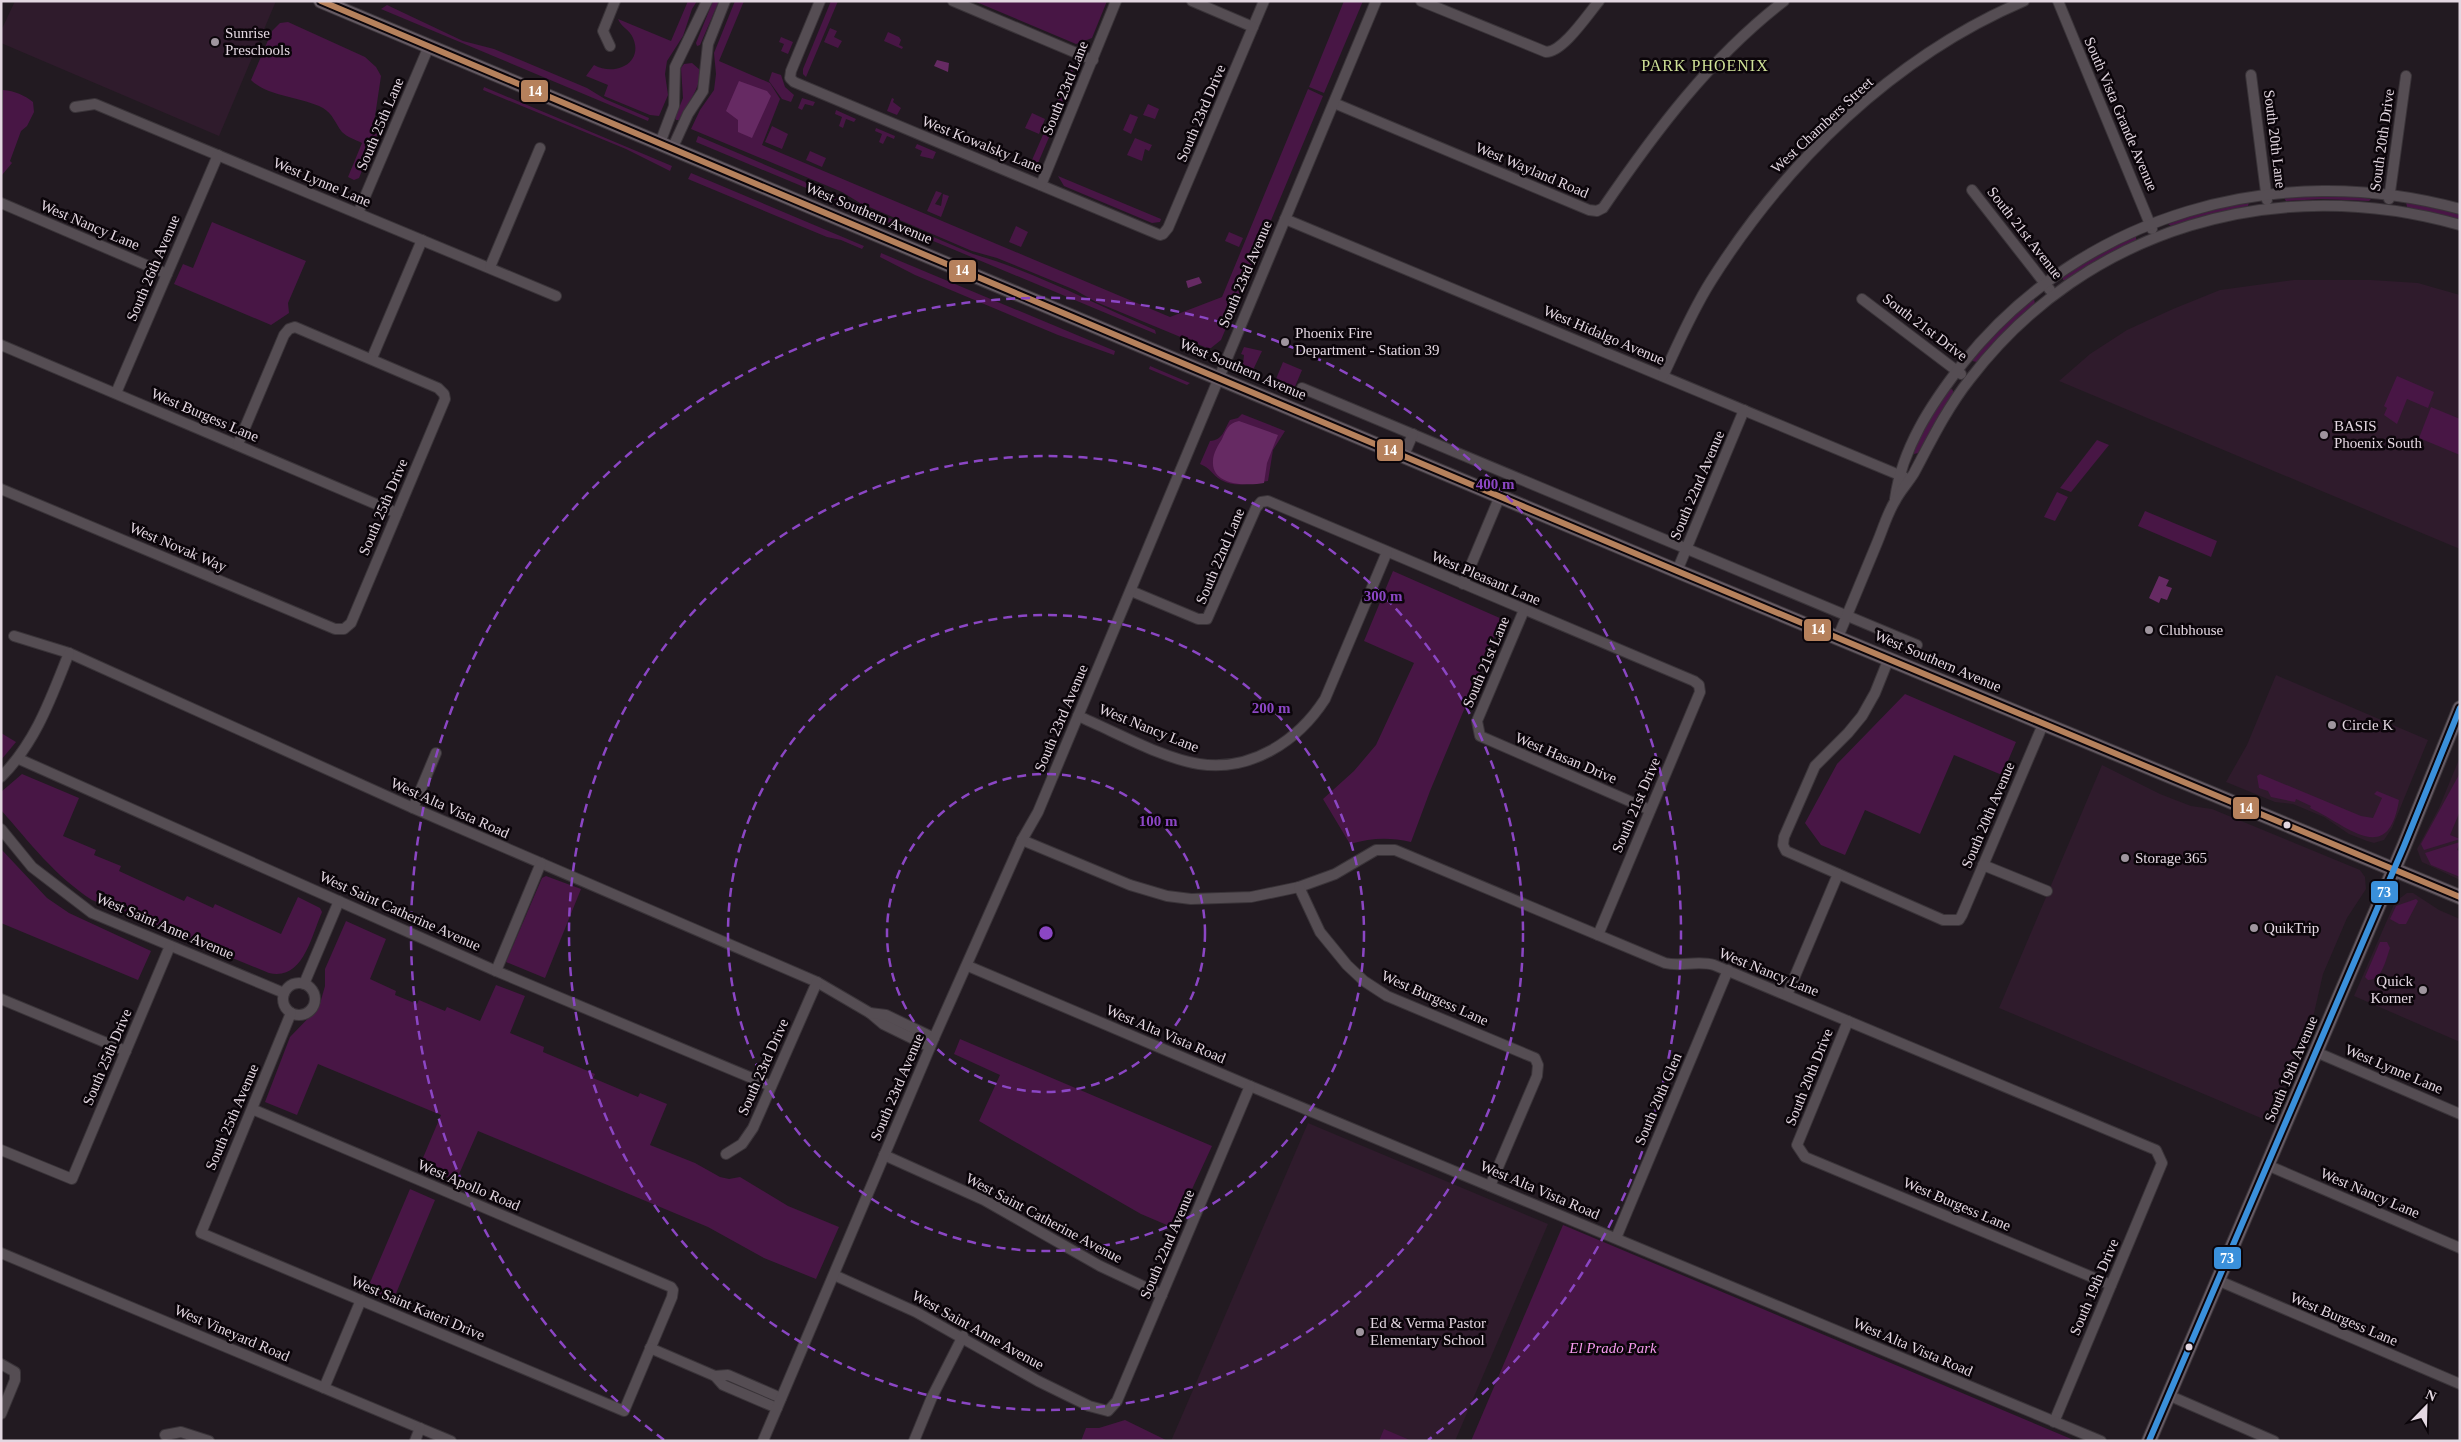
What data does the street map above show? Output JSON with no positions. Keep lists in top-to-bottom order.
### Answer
{
  "streets": {
    "main road": ["West Southern Avenue", "South 19th Avenue"],
    "street": [
      "South 23rd Lane",
      "South 23rd Drive",
      "South Vista Grande Avenue",
      "South 25th Lane",
      "West Chambers Street",
      "South 20th Lane",
      "South 20th Drive",
      "West Kowalsky Lane",
      "West Wayland Road",
      "West Lynne Lane",
      "West Nancy Lane",
      "South 21st Avenue",
      "South 26th Avenue",
      "South 23rd Avenue",
      "South 21st Drive",
      "West Hidalgo Avenue",
      "West Burgess Lane",
      "South 22nd Avenue",
      "South 25th Drive",
      "West Novak Way",
      "South 22nd Lane",
      "West Pleasant Lane",
      "South 21st Lane",
      "West Hasan Drive",
      "West Alta Vista Road",
      "South 20th Avenue",
      "West Saint Catherine Avenue",
      "West Saint Anne Avenue",
      "South 20th Glen",
      "South 25th Avenue",
      "West Apollo Road",
      "South 19th Drive",
      "West Saint Kateri Drive",
      "West Vineyard Road"
    ]
  },
  "crossings": [
    ["South 23rd Lane", "West Kowalsky Lane"],
    ["South 23rd Drive", "West Kowalsky Lane"],
    ["South 23rd Drive", "West Alta Vista Road"],
    ["South 23rd Drive", "West Saint Catherine Avenue"],
    ["South 25th Lane", "West Lynne Lane"],
    ["South 25th Lane", "West Southern Avenue"],
    ["West Chambers Street", "West Hidalgo Avenue"],
    ["South 20th Drive", "West Nancy Lane"],
    ["South 20th Drive", "West Burgess Lane"],
    ["West Wayland Road", "South 23rd Avenue"],
    ["West Lynne Lane", "South 26th Avenue"],
    ["West Lynne Lane", "South 19th Avenue"],
    ["West Southern Avenue", "South 23rd Avenue"],
    ["West Southern Avenue", "South 22nd Avenue"],
    ["West Southern Avenue", "South 20th Avenue"],
    ["West Southern Avenue", "South 19th Avenue"],
    ["West Nancy Lane", "South 26th Avenue"],
    ["West Nancy Lane", "South 23rd Avenue"],
    ["West Nancy Lane", "South 21st Drive"],
    ["West Nancy Lane", "West Burgess Lane"],
    ["West Nancy Lane", "West Pleasant Lane"],
    ["West Nancy Lane", "South 19th Avenue"],
    ["West Nancy Lane", "South 20th Glen"],
    ["West Nancy Lane", "South 19th Drive"],
    ["South 26th Avenue", "West Burgess Lane"],
    ["South 23rd Avenue", "West Hidalgo Avenue"],
    ["South 23rd Avenue", "South 22nd Lane"],
    ["South 23rd Avenue", "West Alta Vista Road"],
    ["South 23rd Avenue", "West Saint Catherine Avenue"],
    ["South 23rd Avenue", "West Saint Anne Avenue"],
    ["South 21st Drive", "West Pleasant Lane"],
    ["South 21st Drive", "West Hasan Drive"],
    ["West Hidalgo Avenue", "South 22nd Avenue"],
    ["West Burgess Lane", "South 25th Drive"],
    ["West Burgess Lane", "West Alta Vista Road"],
    ["West Burgess Lane", "South 19th Avenue"],
    ["West Burgess Lane", "South 19th Drive"],
    ["South 22nd Avenue", "West Alta Vista Road"],
    ["South 22nd Avenue", "West Saint Catherine Avenue"],
    ["South 22nd Avenue", "West Saint Anne Avenue"],
    ["South 25th Drive", "West Novak Way"],
    ["South 25th Drive", "West Saint Anne Avenue"],
    ["South 22nd Lane", "West Pleasant Lane"],
    ["West Pleasant Lane", "South 21st Lane"],
    ["South 21st Lane", "West Hasan Drive"],
    ["West Alta Vista Road", "South 20th Glen"],
    ["West Alta Vista Road", "South 19th Drive"],
    ["West Saint Anne Avenue", "South 25th Avenue"],
    ["South 25th Avenue", "West Apollo Road"],
    ["South 25th Avenue", "West Saint Kateri Drive"],
    ["West Apollo Road", "West Saint Kateri Drive"]
  ],
  "districts": ["PARK PHOENIX"],
  "parks": ["El Prado Park"],
  "places": [
    "Sunrise Preschools",
    "Phoenix Fire Department - Station 39",
    "BASIS Phoenix South",
    "Clubhouse",
    "Circle K",
    "Storage 365",
    "QuikTrip",
    "Quick Korner",
    "Ed & Verma Pastor Elementary School"
  ],
  "lines": ["transit line 14", "transit line 73"],
  "north": "top right",
  "rings": [
    "400 m",
    "300 m",
    "200 m",
    "100 m"
  ]
}
